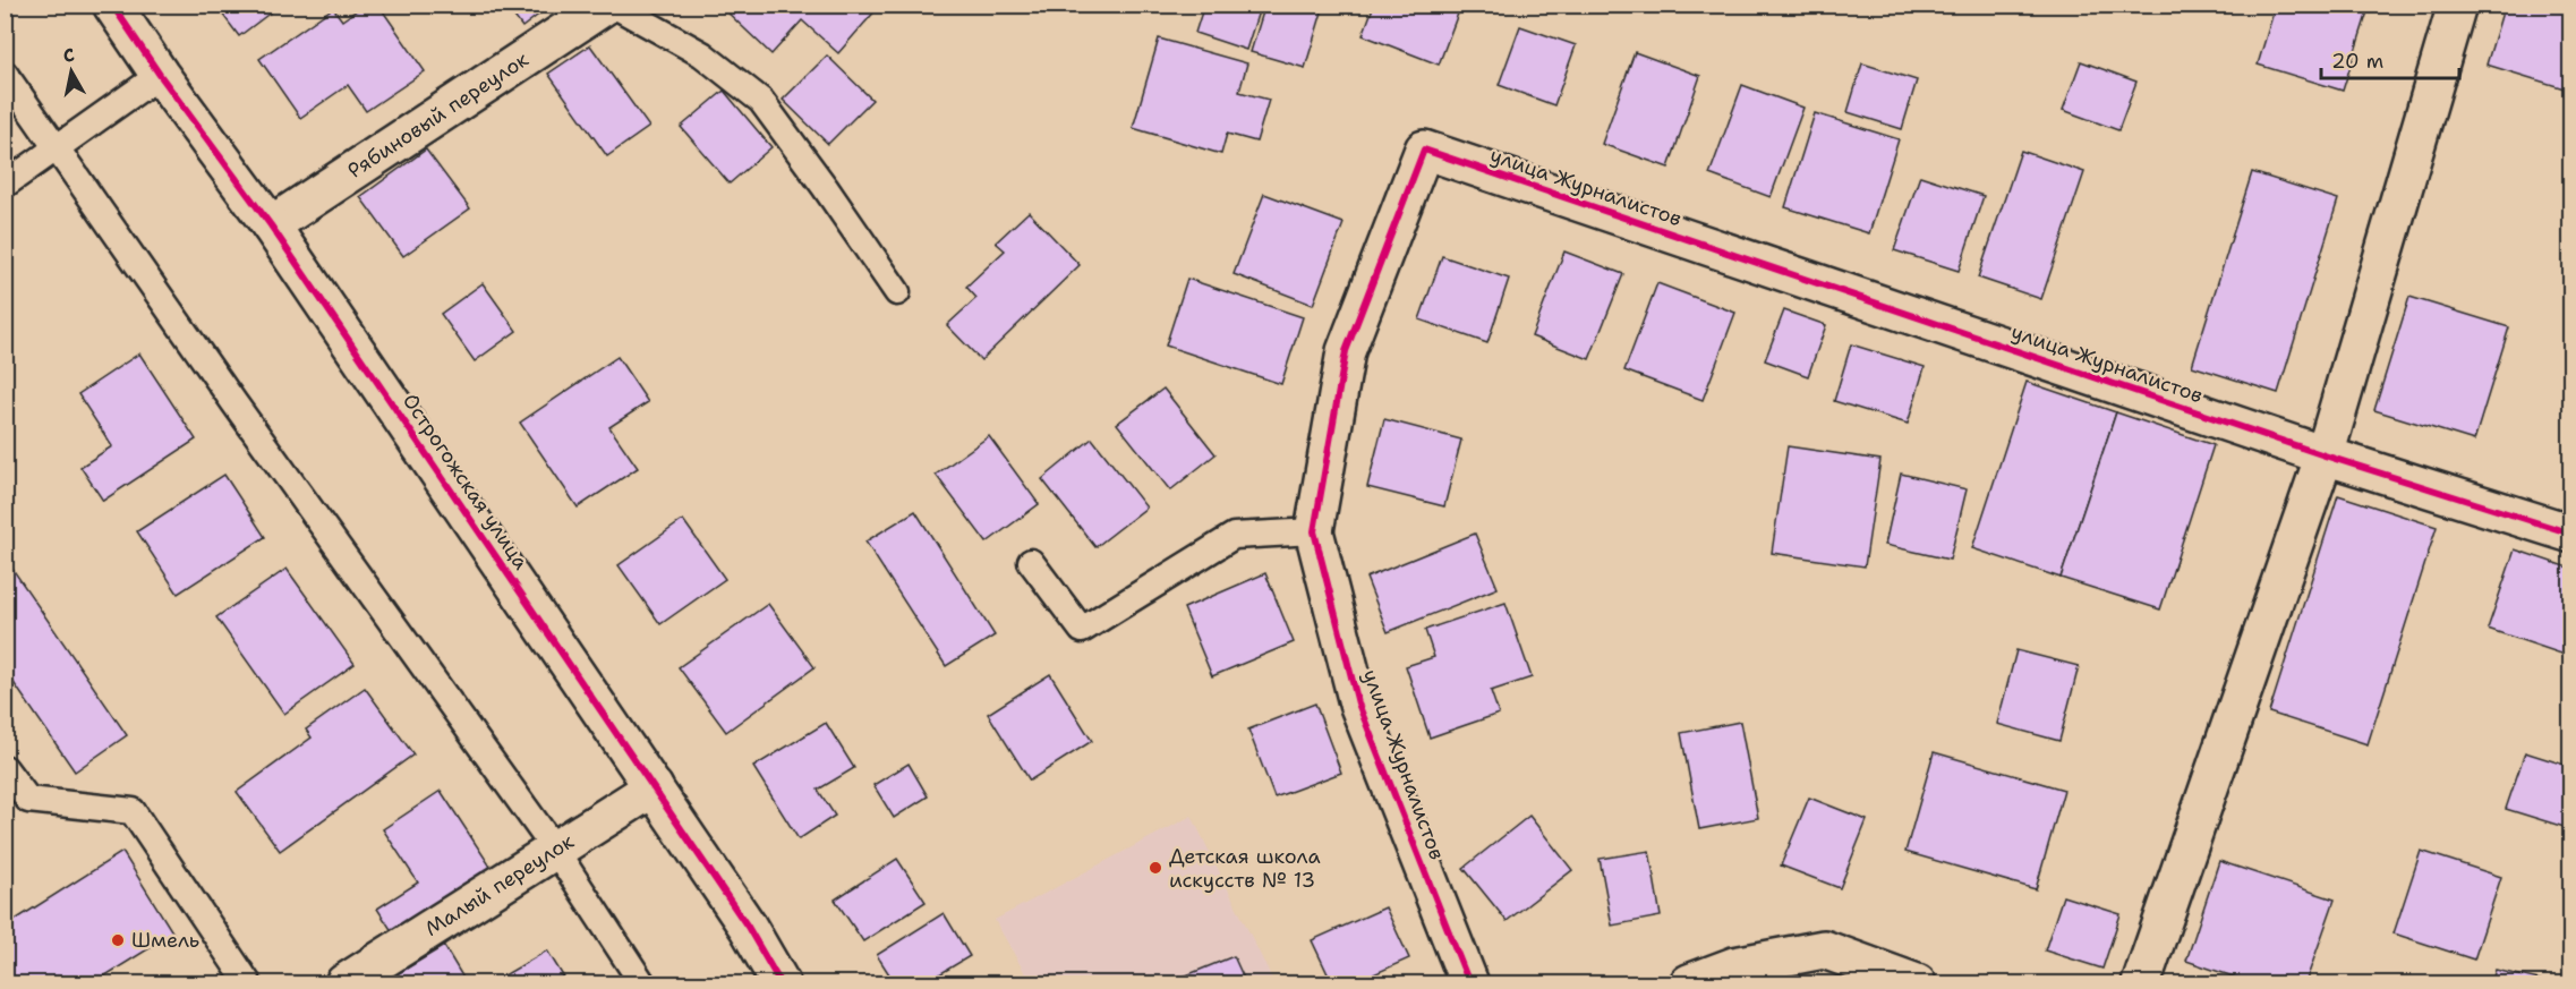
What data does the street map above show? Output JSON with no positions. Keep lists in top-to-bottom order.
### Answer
{
  "streets": {
    "street": [
      "Рябиновый переулок",
      "улица Журналистов",
      "Острогожская улица",
      "Малый переулок"
    ]
  },
  "crossings": [
    ["Рябиновый переулок", "Острогожская улица"],
    ["Острогожская улица", "Малый переулок"]
  ],
  "places": ["Детская школа искусств № 13", "Шмель"],
  "scale_bar": "20 m",
  "north": "top"
}
